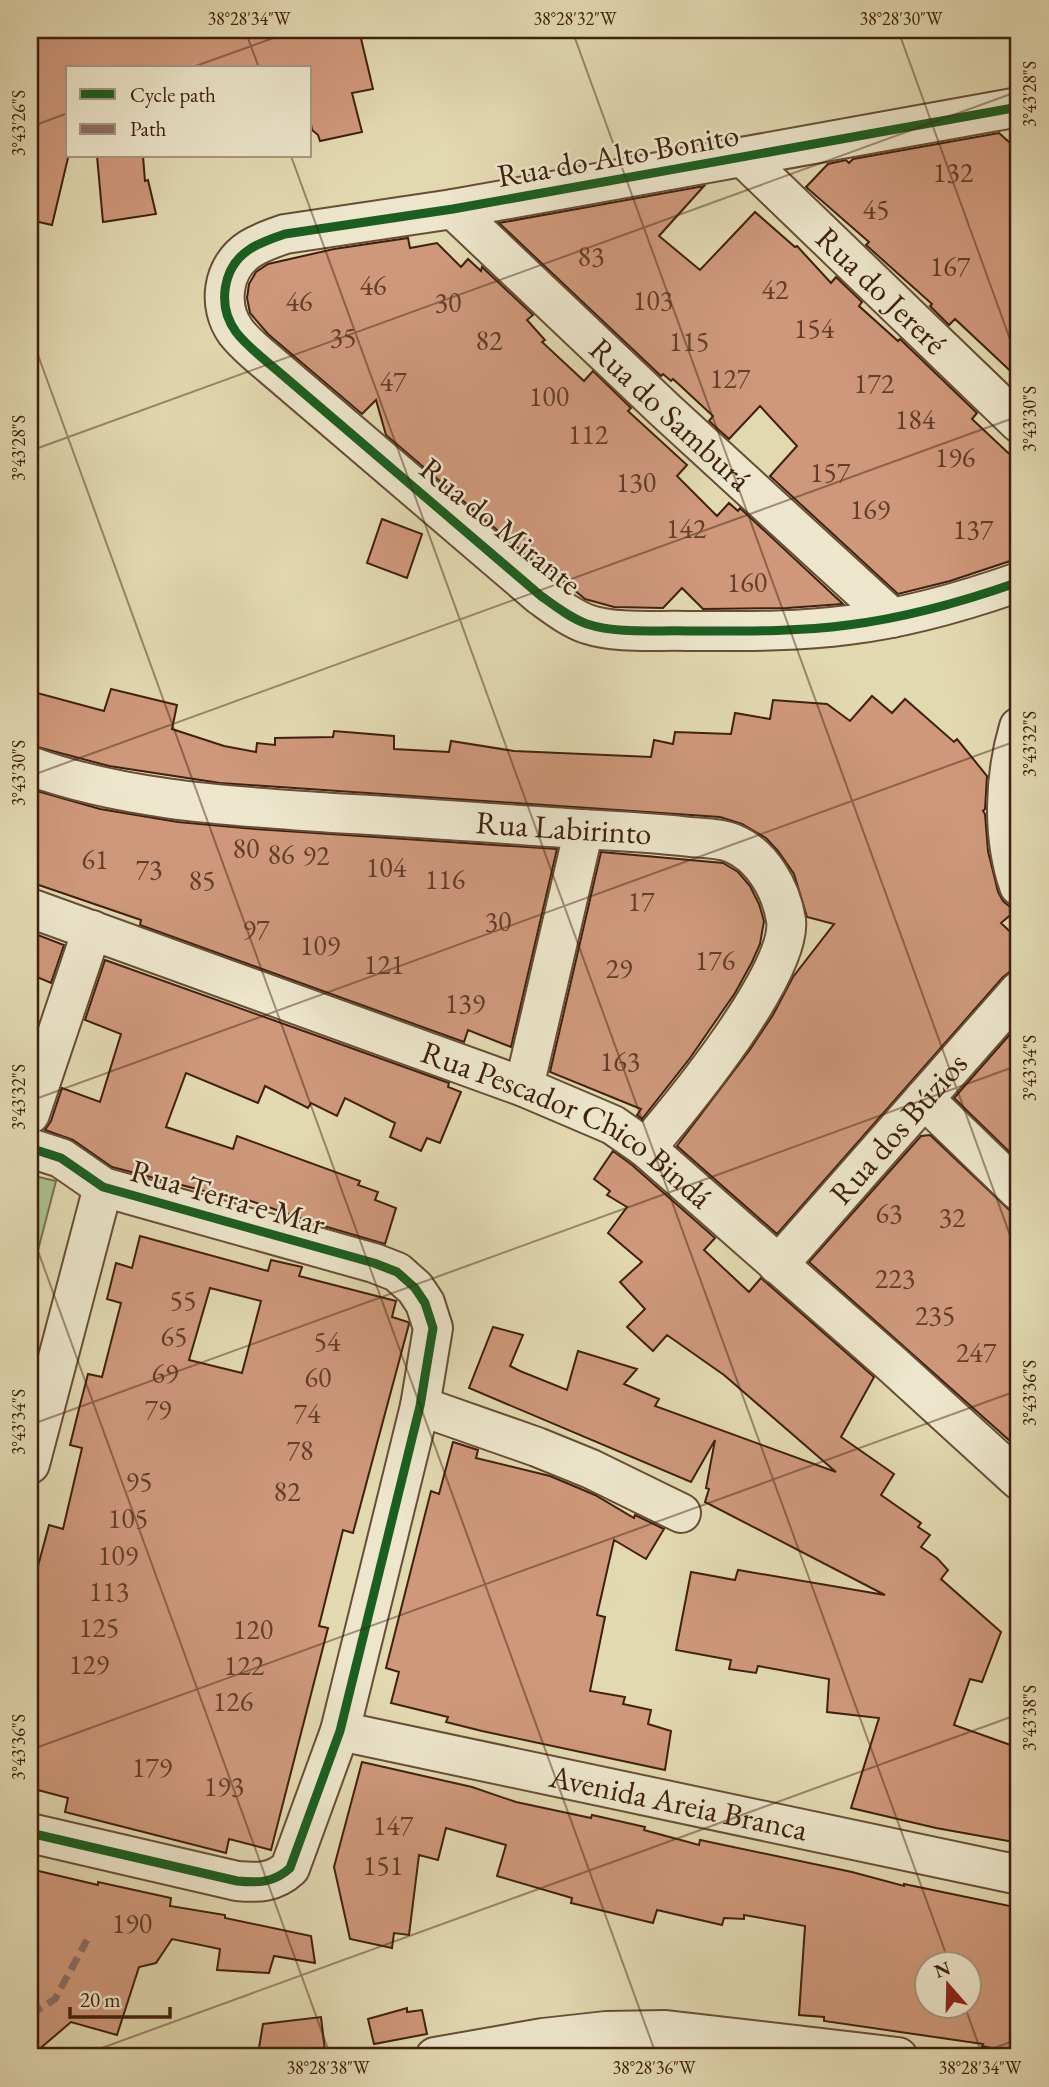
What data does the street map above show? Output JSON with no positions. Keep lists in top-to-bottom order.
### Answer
{
  "streets": {
    "street": [
      "Rua do Alto Bonito",
      "Rua do Jereré",
      "Rua do Samburá",
      "Rua do Mirante",
      "Rua Labirinto",
      "Rua Pescador Chico Bindá",
      "Rua dos Búzios",
      "Rua Terra e Mar",
      "Avenida Areia Branca"
    ]
  },
  "crossings": [
    ["Rua do Alto Bonito", "Rua do Jereré"],
    ["Rua do Alto Bonito", "Rua do Samburá"],
    ["Rua do Alto Bonito", "Rua do Mirante"],
    ["Rua do Samburá", "Rua do Mirante"],
    ["Rua Labirinto", "Rua Pescador Chico Bindá"],
    ["Rua Pescador Chico Bindá", "Rua dos Búzios"]
  ],
  "house_numbers": [
    "132",
    "45",
    "83",
    "167",
    "46",
    "42",
    "103",
    "46",
    "30",
    "154",
    "35",
    "82",
    "115",
    "127",
    "47",
    "172",
    "100",
    "184",
    "112",
    "196",
    "157",
    "130",
    "169",
    "142",
    "137",
    "160",
    "80",
    "86",
    "92",
    "61",
    "104",
    "73",
    "116",
    "85",
    "17",
    "30",
    "97",
    "109",
    "176",
    "121",
    "29",
    "139",
    "163",
    "63",
    "32",
    "223",
    "55",
    "235",
    "65",
    "54",
    "247",
    "69",
    "60",
    "79",
    "74",
    "78",
    "95",
    "82",
    "105",
    "109",
    "113",
    "125",
    "120",
    "129",
    "122",
    "126",
    "179",
    "193",
    "147",
    "151",
    "190"
  ],
  "legend": ["Cycle path", "Path"],
  "scale_bar": "20 m",
  "north": "top",
  "coordinates": [
    "38°28'34\"W",
    "38°28'32\"W",
    "38°28'30\"W",
    "3°43'28\"S",
    "3°43'26\"S",
    "3°43'30\"S",
    "3°43'32\"S",
    "3°43'34\"S",
    "3°43'36\"S",
    "3°43'38\"S",
    "38°28'38\"W",
    "38°28'36\"W"
  ]
}
